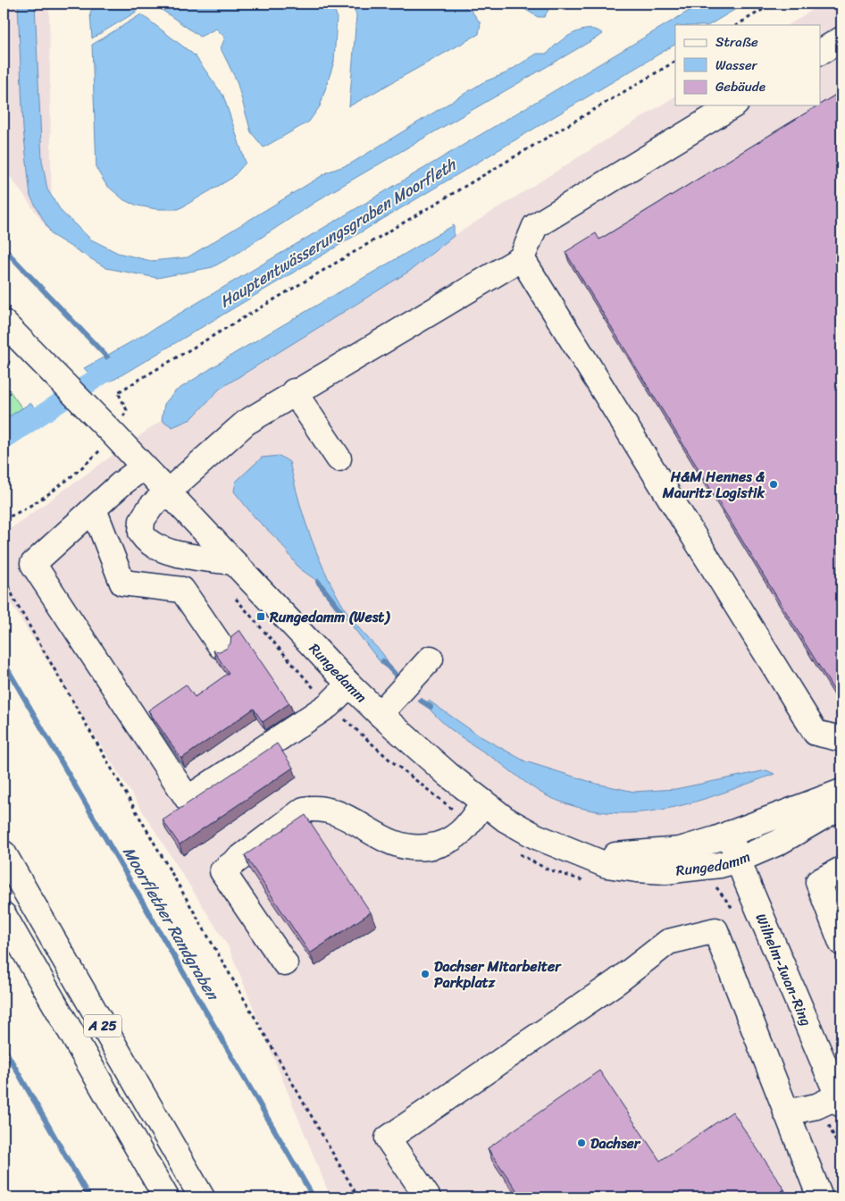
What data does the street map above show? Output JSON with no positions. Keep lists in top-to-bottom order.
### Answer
{
  "streets": {
    "main road": ["Rungedamm", "Wilhelm-Iwan-Ring", "A 25"]
  },
  "crossings": [
    ["Rungedamm", "Wilhelm-Iwan-Ring"]
  ],
  "water": ["Hauptentwässerungsgraben Moorfleth", "Moorflether Randgraben"],
  "places": {
    "other": ["H&M Hennes & Mauritz Logistik", "Dachser Mitarbeiter Parkplatz", "Dachser"],
    "transit": ["Rungedamm (West)"]
  },
  "legend": ["Straße", "Wasser", "Gebäude"]
}
